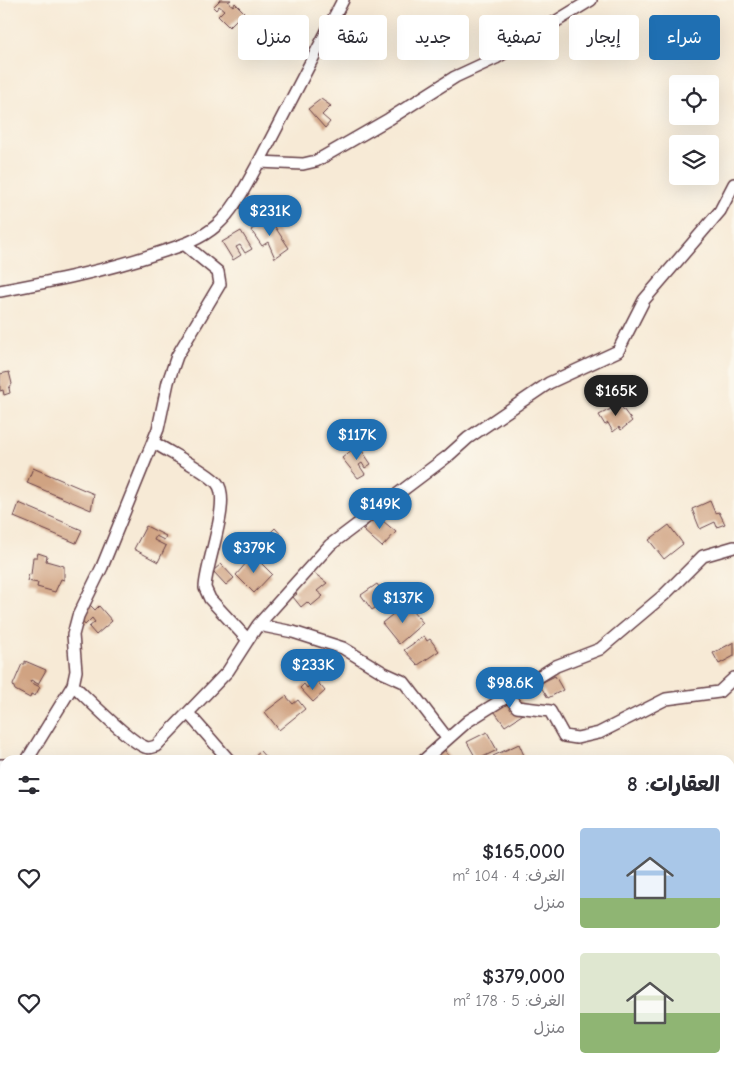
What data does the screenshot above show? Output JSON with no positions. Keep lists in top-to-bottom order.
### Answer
{
  "page": {
    "chip": [
      "شراء",
      "إيجار",
      "تصفية",
      "جديد",
      "شقة",
      "منزل"
    ],
    "price": [
      "$231K",
      "$165K",
      "$117K",
      "$149K",
      "$379K",
      "$137K",
      "$233K",
      "$98.6K"
    ],
    "heading": "العقارات: 8",
    "list": [
      {
        "name": "$165,000",
        "note": "الغرف: 4 · 104 m² · منزل"
      },
      {
        "name": "$379,000",
        "note": "الغرف: 5 · 178 m² · منزل"
      }
    ]
  }
}
